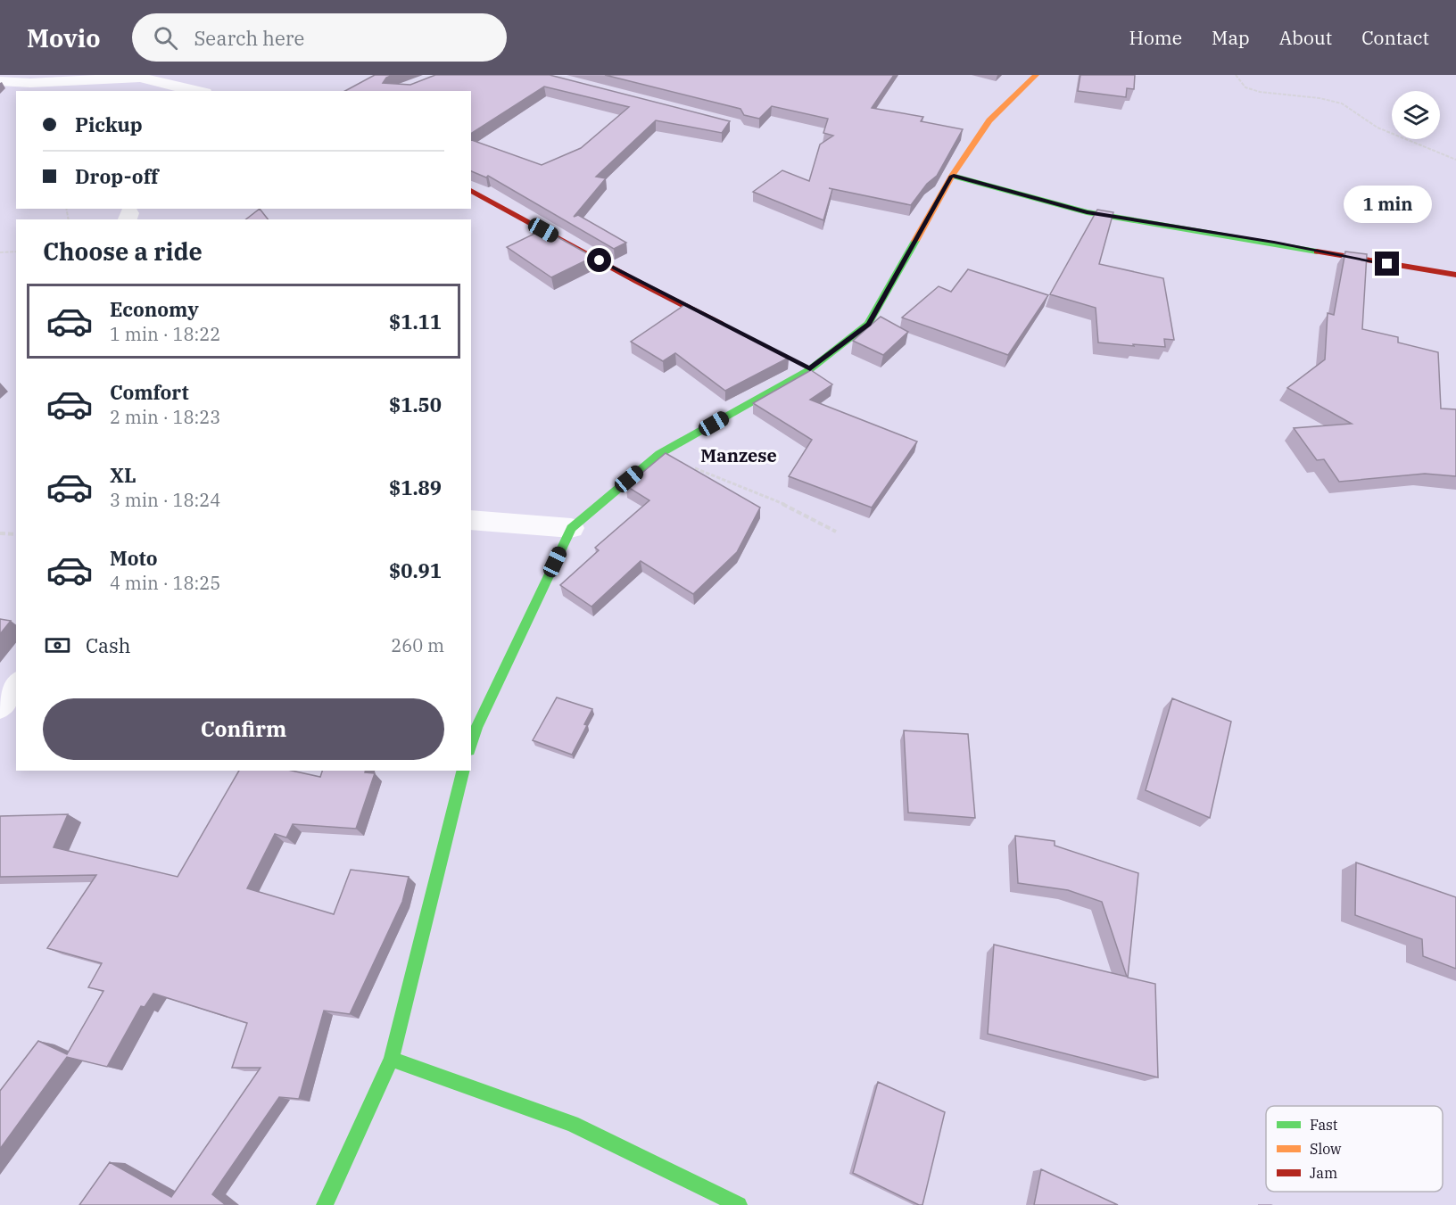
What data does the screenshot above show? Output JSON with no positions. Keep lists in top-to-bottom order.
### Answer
{
  "districts": ["Manzese"],
  "legend": ["Fast", "Slow", "Jam"],
  "page": {
    "header": "Movio",
    "search": "Search here",
    "nav": [
      "Home",
      "Map",
      "About",
      "Contact"
    ],
    "banner": ["Pickup", "Drop-off"],
    "bubble": "1 min",
    "heading": "Choose a ride",
    "list": [
      {
        "name": "Economy",
        "note": "1 min · 18:22",
        "value": "$1.11"
      },
      {
        "name": "Comfort",
        "note": "2 min · 18:23",
        "value": "$1.50"
      },
      {
        "name": "XL",
        "note": "3 min · 18:24",
        "value": "$1.89"
      },
      {
        "name": "Moto",
        "note": "4 min · 18:25",
        "value": "$0.91"
      }
    ],
    "pay": ["Cash", "260 m"],
    "buttons": "Confirm"
  }
}
